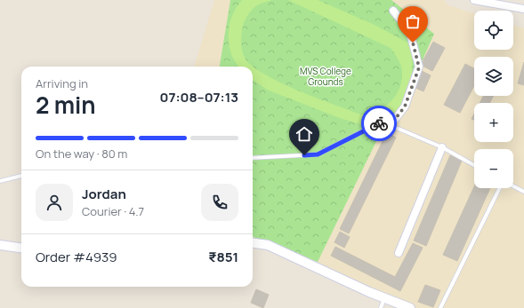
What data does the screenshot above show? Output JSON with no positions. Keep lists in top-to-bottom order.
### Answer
{
  "parks": ["MVS College Grounds"],
  "page": {
    "map_buttons": ["+", "−"],
    "heading": ["2 min", "Arriving in", "07:08–07:13"],
    "panel": [
      "Jordan",
      "Courier · 4.7",
      "Order #4939",
      "₹851"
    ],
    "bar": "On the way · 80 m"
  }
}
